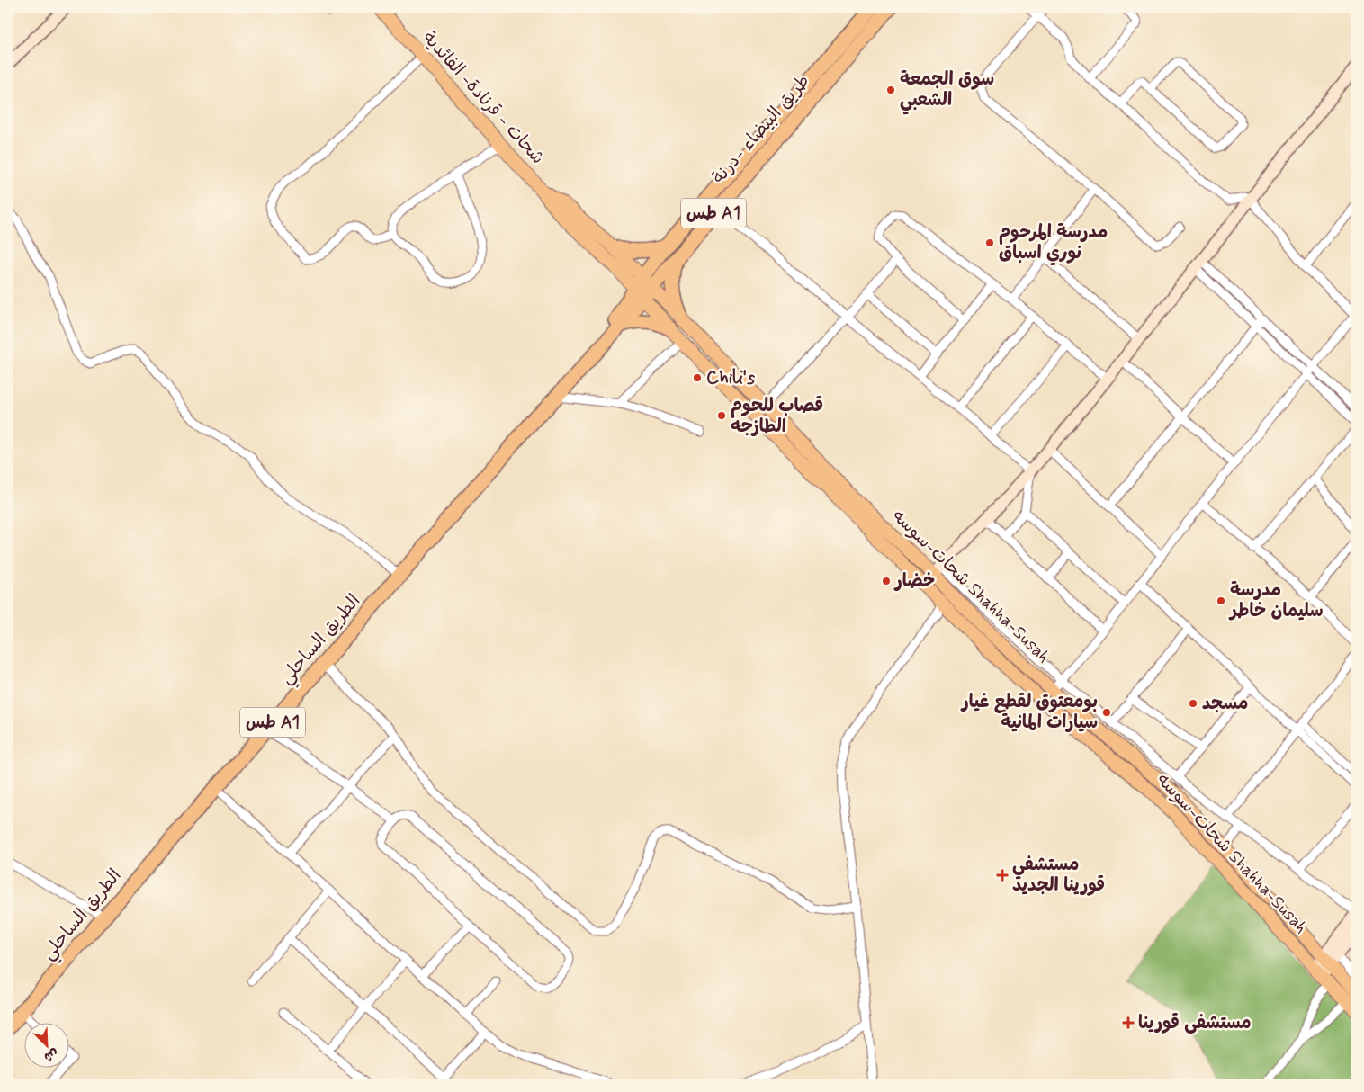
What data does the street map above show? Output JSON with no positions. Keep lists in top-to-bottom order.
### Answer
{
  "streets": {
    "highway": ["طريق البيضاء -درنة", "طس A1", "الطريق الساحلي"],
    "main road": ["شحات - قرنادة- الفائدية", "شحات-سوسه Shahha-Susah"]
  },
  "crossings": [
    ["طريق البيضاء -درنة", "شحات-سوسه Shahha-Susah"],
    ["طريق البيضاء -درنة", "الطريق الساحلي"]
  ],
  "places": {
    "other": [
      "سوق الجمعة الشعبي",
      "مدرسة المرحوم نوري اسباق",
      "Chili's",
      "قصاب للحوم الطازجه",
      "خضار",
      "مدرسة سليمان خاطر",
      "مسجد",
      "بومعتوق لقطع غيار سيارات المانية"
    ],
    "health": ["مستشفي قورينا الجديد", "مستشفى قورينا"]
  },
  "north": "bottom right"
}
